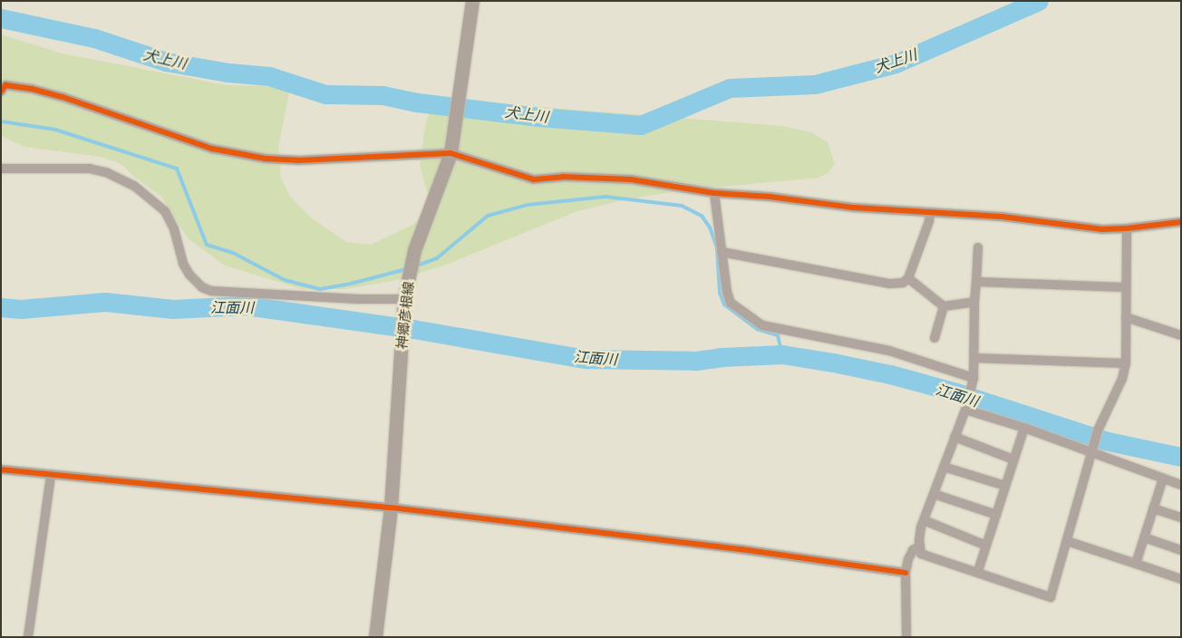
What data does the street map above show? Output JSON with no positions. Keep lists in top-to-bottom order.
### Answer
{
  "streets": {
    "main road": ["神郷彦根線"]
  },
  "water": ["犬上川", "江面川"]
}
